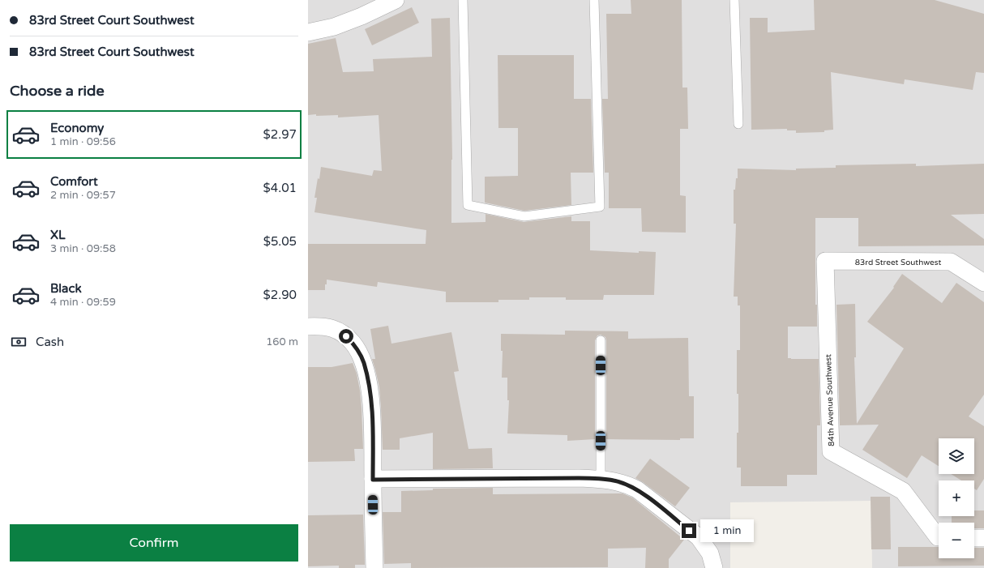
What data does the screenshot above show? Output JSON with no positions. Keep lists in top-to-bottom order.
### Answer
{
  "streets": {
    "street": ["83rd Street Southwest", "84th Avenue Southwest"]
  },
  "crossings": [
    ["83rd Street Southwest", "84th Avenue Southwest"]
  ],
  "page": {
    "banner": ["83rd Street Court Southwest", "83rd Street Court Southwest"],
    "heading": "Choose a ride",
    "list": [
      {
        "name": "Economy",
        "note": "1 min · 09:56",
        "value": "$2.97"
      },
      {
        "name": "Comfort",
        "note": "2 min · 09:57",
        "value": "$4.01"
      },
      {
        "name": "XL",
        "note": "3 min · 09:58",
        "value": "$5.05"
      },
      {
        "name": "Black",
        "note": "4 min · 09:59",
        "value": "$2.90"
      }
    ],
    "pay": ["Cash", "160 m"],
    "map_buttons": ["+", "−"],
    "buttons": "Confirm",
    "bubble": "1 min"
  }
}
